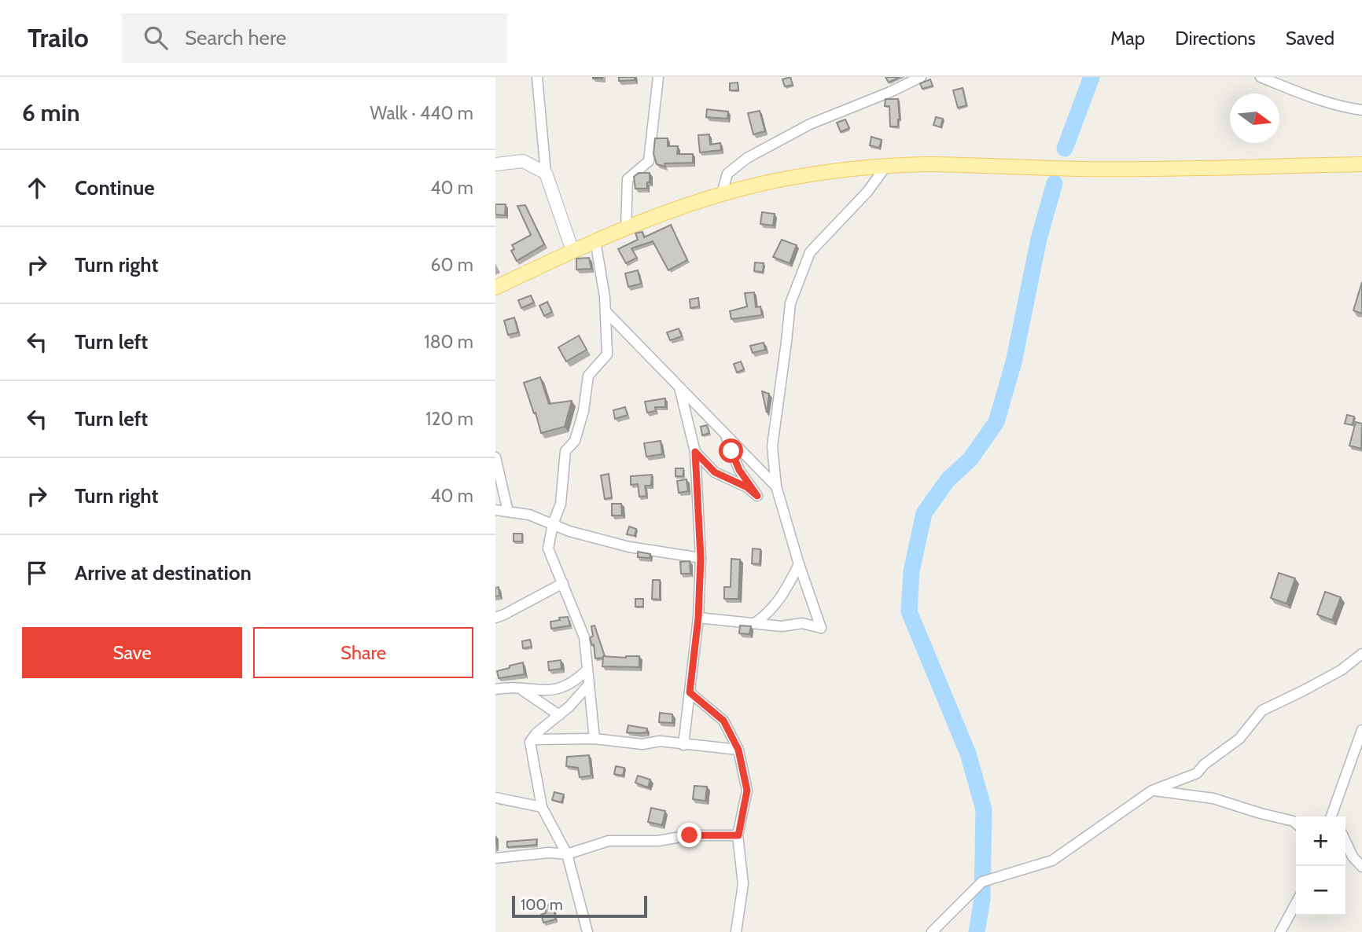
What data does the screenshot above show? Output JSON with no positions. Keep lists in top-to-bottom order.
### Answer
{
  "scale_bar": "100 m",
  "north": "right",
  "page": {
    "header": "Trailo",
    "search": "Search here",
    "nav": ["Map", "Directions", "Saved"],
    "heading": ["6 min", "Walk · 440 m"],
    "list": [
      ["Continue", "40 m"],
      ["Turn right", "60 m"],
      ["Turn left", "180 m"],
      ["Turn left", "120 m"],
      ["Turn right", "40 m"],
      "Arrive at destination"
    ],
    "buttons": ["Save", "Share"],
    "map_buttons": ["+", "−"],
    "scale": "100 m"
  }
}
